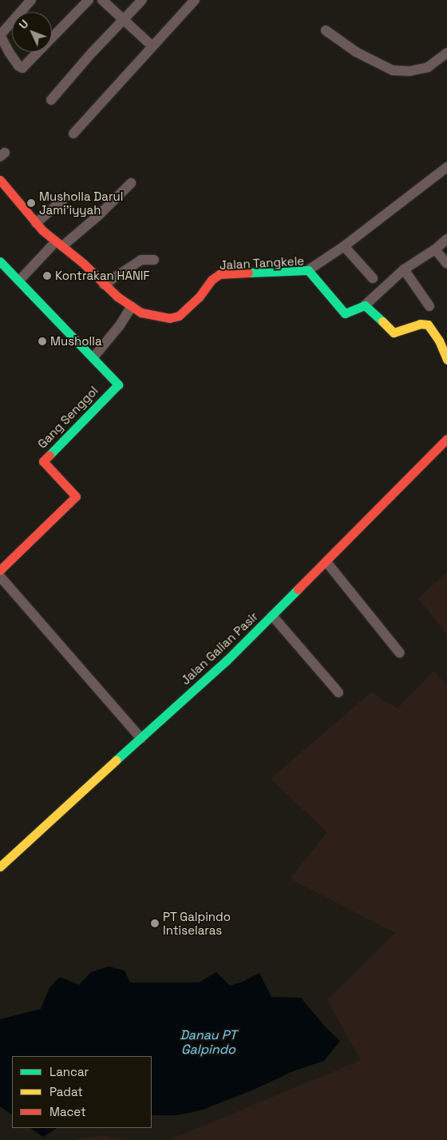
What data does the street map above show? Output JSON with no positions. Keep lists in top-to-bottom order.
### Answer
{
  "streets": {
    "street": ["Jalan Tangkele", "Gang Senggol", "Jalan Galian Pasir"]
  },
  "water": ["Danau PT Galpindo"],
  "places": [
    "Musholla Darul Jami'iyyah",
    "Kontrakan HANIF",
    "Musholla",
    "PT Galpindo Intiselaras"
  ],
  "legend": ["Lancar", "Padat", "Macet"],
  "north": "top left"
}
